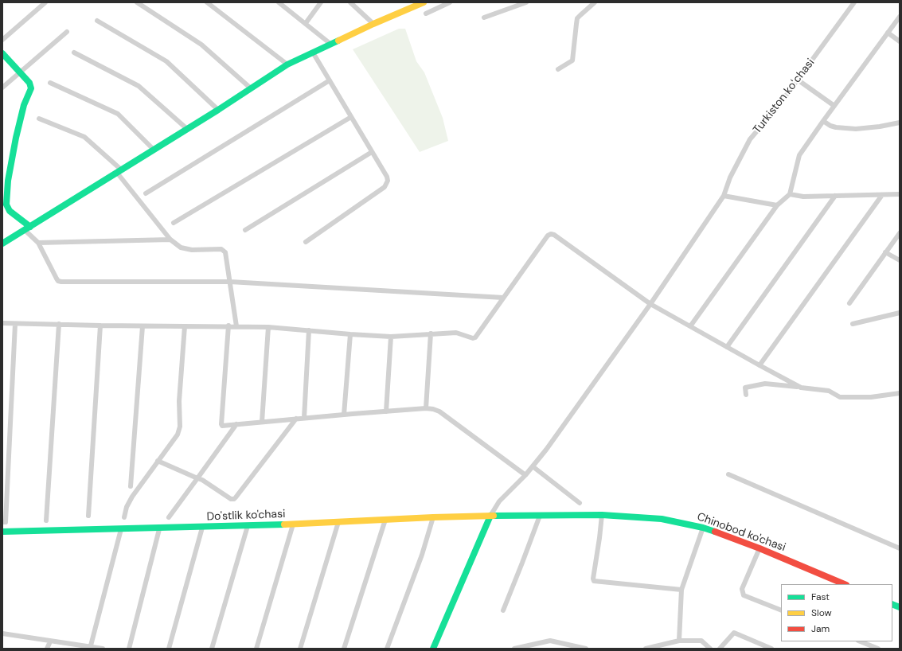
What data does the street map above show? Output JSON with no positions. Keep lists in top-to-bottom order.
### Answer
{
  "streets": {
    "street": ["Turkiston koʻchasi", "Do'stlik ko'chasi", "Chinobod ko'chasi"]
  },
  "crossings": [
    ["Turkiston koʻchasi", "Do'stlik ko'chasi"],
    ["Turkiston koʻchasi", "Chinobod ko'chasi"],
    ["Do'stlik ko'chasi", "Chinobod ko'chasi"]
  ],
  "legend": ["Fast", "Slow", "Jam"]
}
